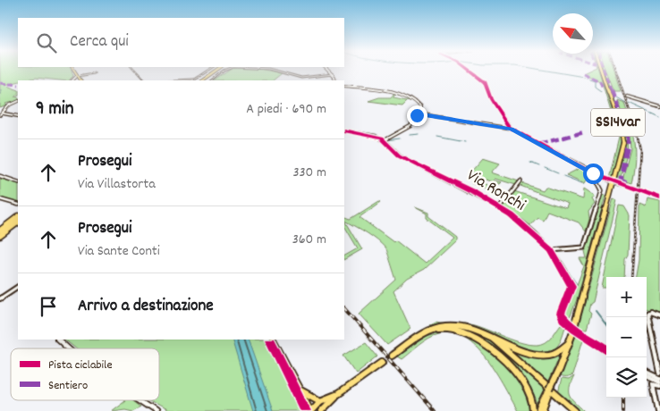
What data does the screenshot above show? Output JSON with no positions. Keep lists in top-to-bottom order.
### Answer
{
  "streets": {
    "highway": ["SS14var"],
    "street": ["Via Ronchi"]
  },
  "crossings": [
    ["SS14var", "Via Ronchi"]
  ],
  "legend": ["Pista ciclabile", "Sentiero"],
  "north": "top left",
  "page": {
    "search": "Cerca qui",
    "heading": ["9 min", "A piedi · 690 m"],
    "list": [
      ["Prosegui", "Via Villastorta", "330 m"],
      ["Prosegui", "Via Sante Conti", "360 m"],
      "Arrivo a destinazione"
    ],
    "map_buttons": ["+", "−"]
  }
}
